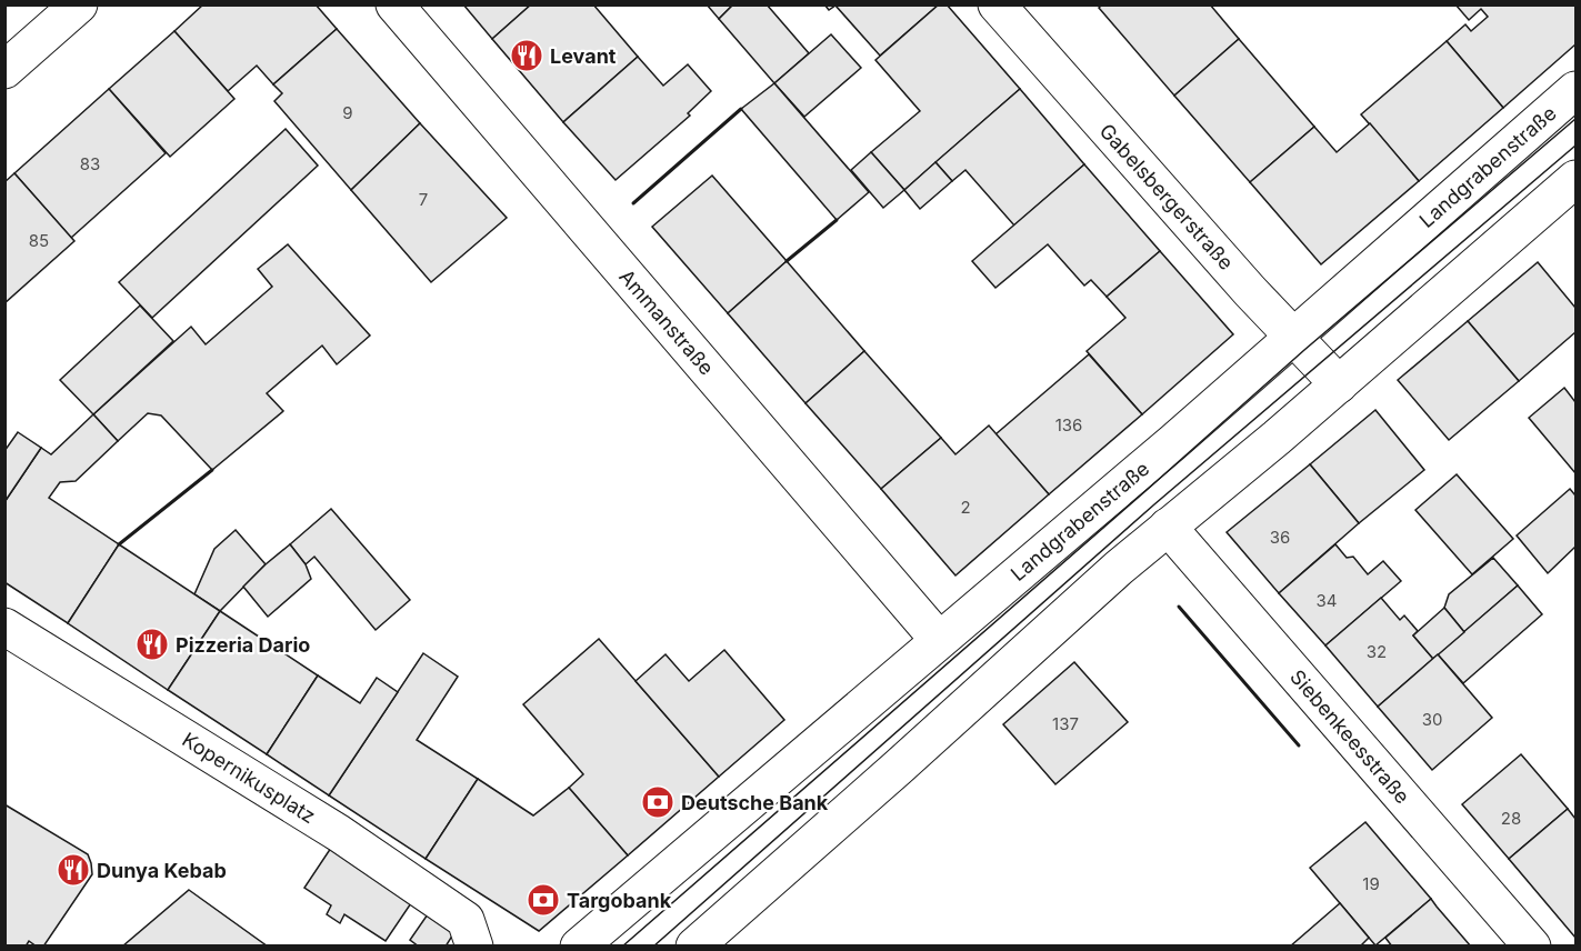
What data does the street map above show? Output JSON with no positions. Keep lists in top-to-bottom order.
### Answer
{
  "streets": {
    "street": [
      "Landgrabenstraße",
      "Gabelsbergerstraße",
      "Ammanstraße",
      "Siebenkeesstraße",
      "Kopernikusplatz"
    ]
  },
  "crossings": [
    ["Landgrabenstraße", "Gabelsbergerstraße"],
    ["Landgrabenstraße", "Ammanstraße"]
  ],
  "places": {
    "restaurant": ["Levant", "Pizzeria Dario", "Dunya Kebab"],
    "bank": ["Deutsche Bank", "Targobank"]
  },
  "house_numbers": [
    "9",
    "83",
    "7",
    "85",
    "136",
    "2",
    "36",
    "34",
    "32",
    "30",
    "137",
    "28",
    "19"
  ]
}
